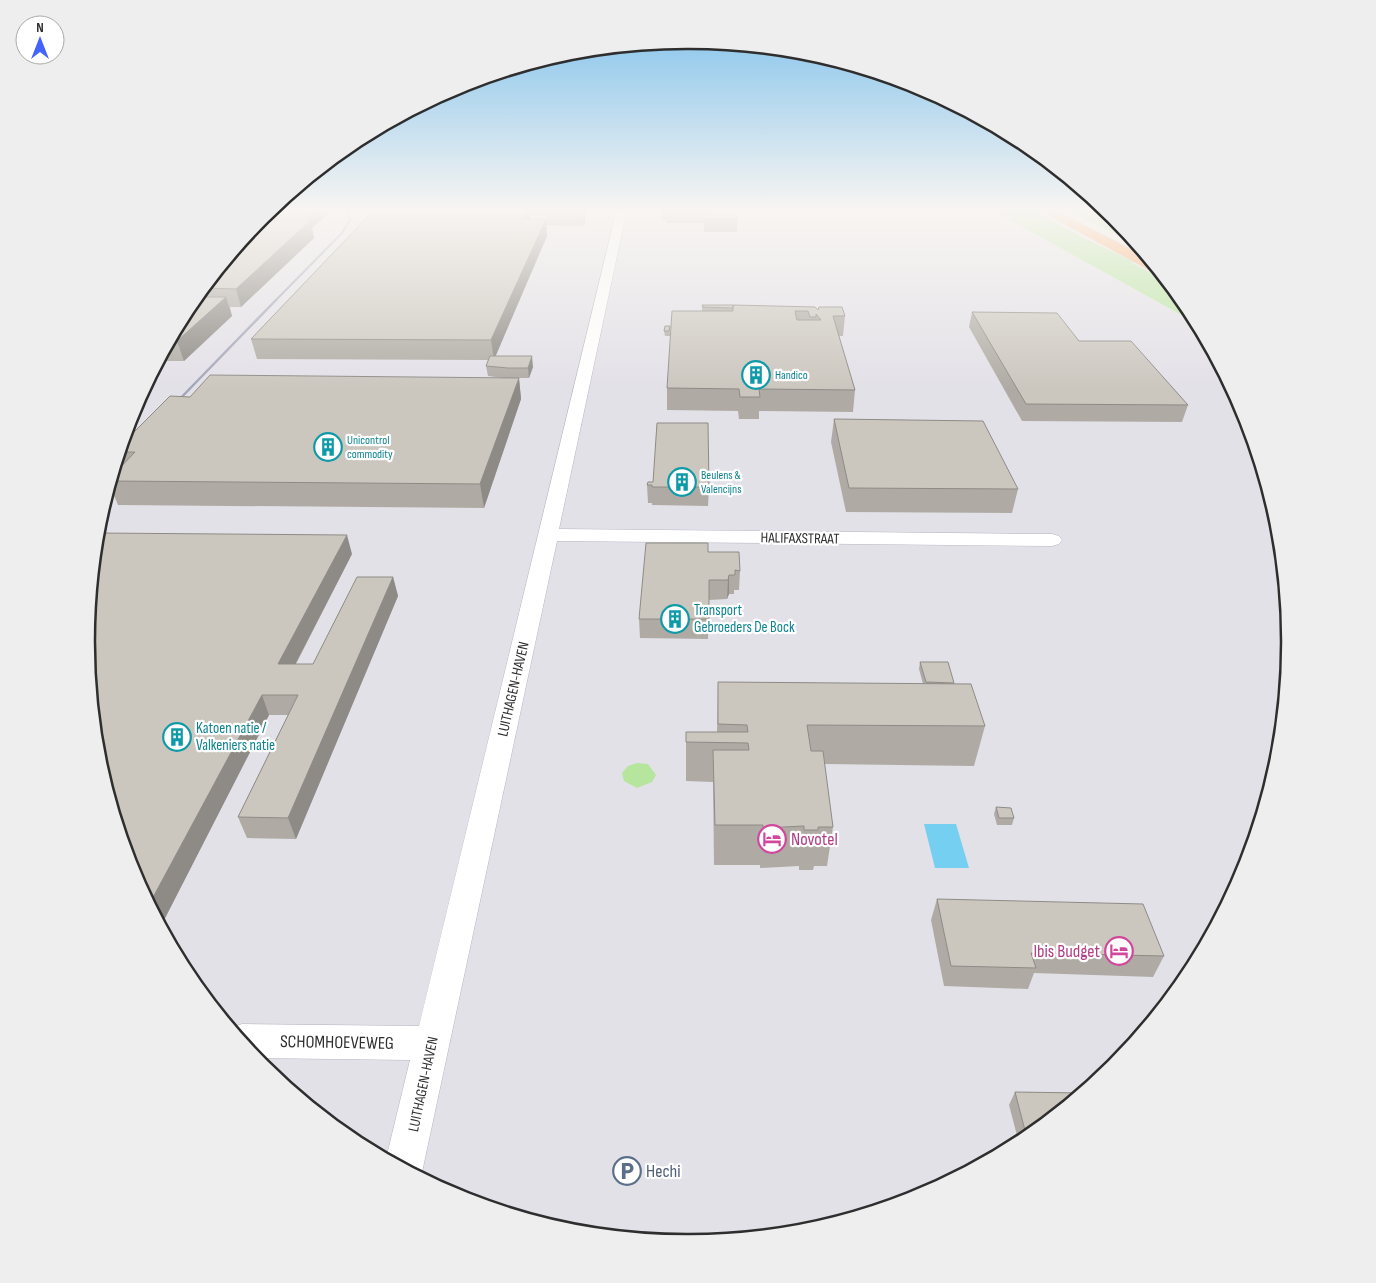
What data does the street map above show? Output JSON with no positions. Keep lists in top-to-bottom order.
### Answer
{
  "streets": {
    "street": ["HALIFAXSTRAAT", "LUITHAGEN-HAVEN", "SCHOMHOEVEWEG"]
  },
  "crossings": [
    ["HALIFAXSTRAAT", "LUITHAGEN-HAVEN"],
    ["LUITHAGEN-HAVEN", "SCHOMHOEVEWEG"]
  ],
  "places": {
    "building": [
      "Handico",
      "Unicontrol commodity",
      "Beulens & Valencijns",
      "Transport Gebroeders De Bock",
      "Katoen natie / Valkeniers natie"
    ],
    "hotel": ["Novotel", "Ibis Budget"],
    "parking": ["Hechi"]
  },
  "north": "top"
}
